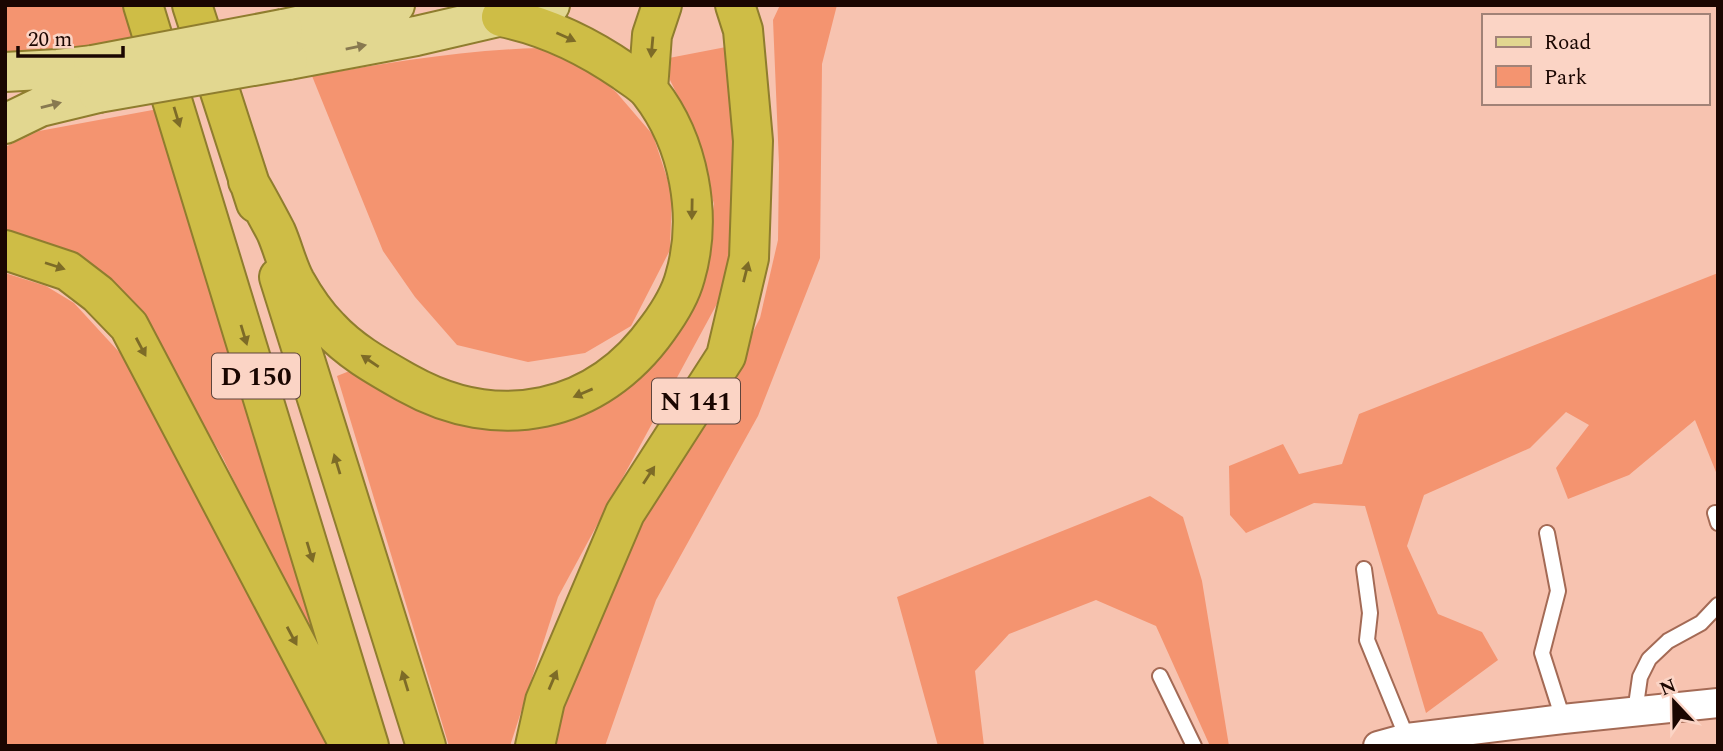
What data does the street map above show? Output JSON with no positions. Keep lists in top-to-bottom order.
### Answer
{
  "streets": {
    "highway": ["D 150", "N 141"]
  },
  "legend": ["Road", "Park"],
  "scale_bar": "20 m",
  "north": "top"
}
